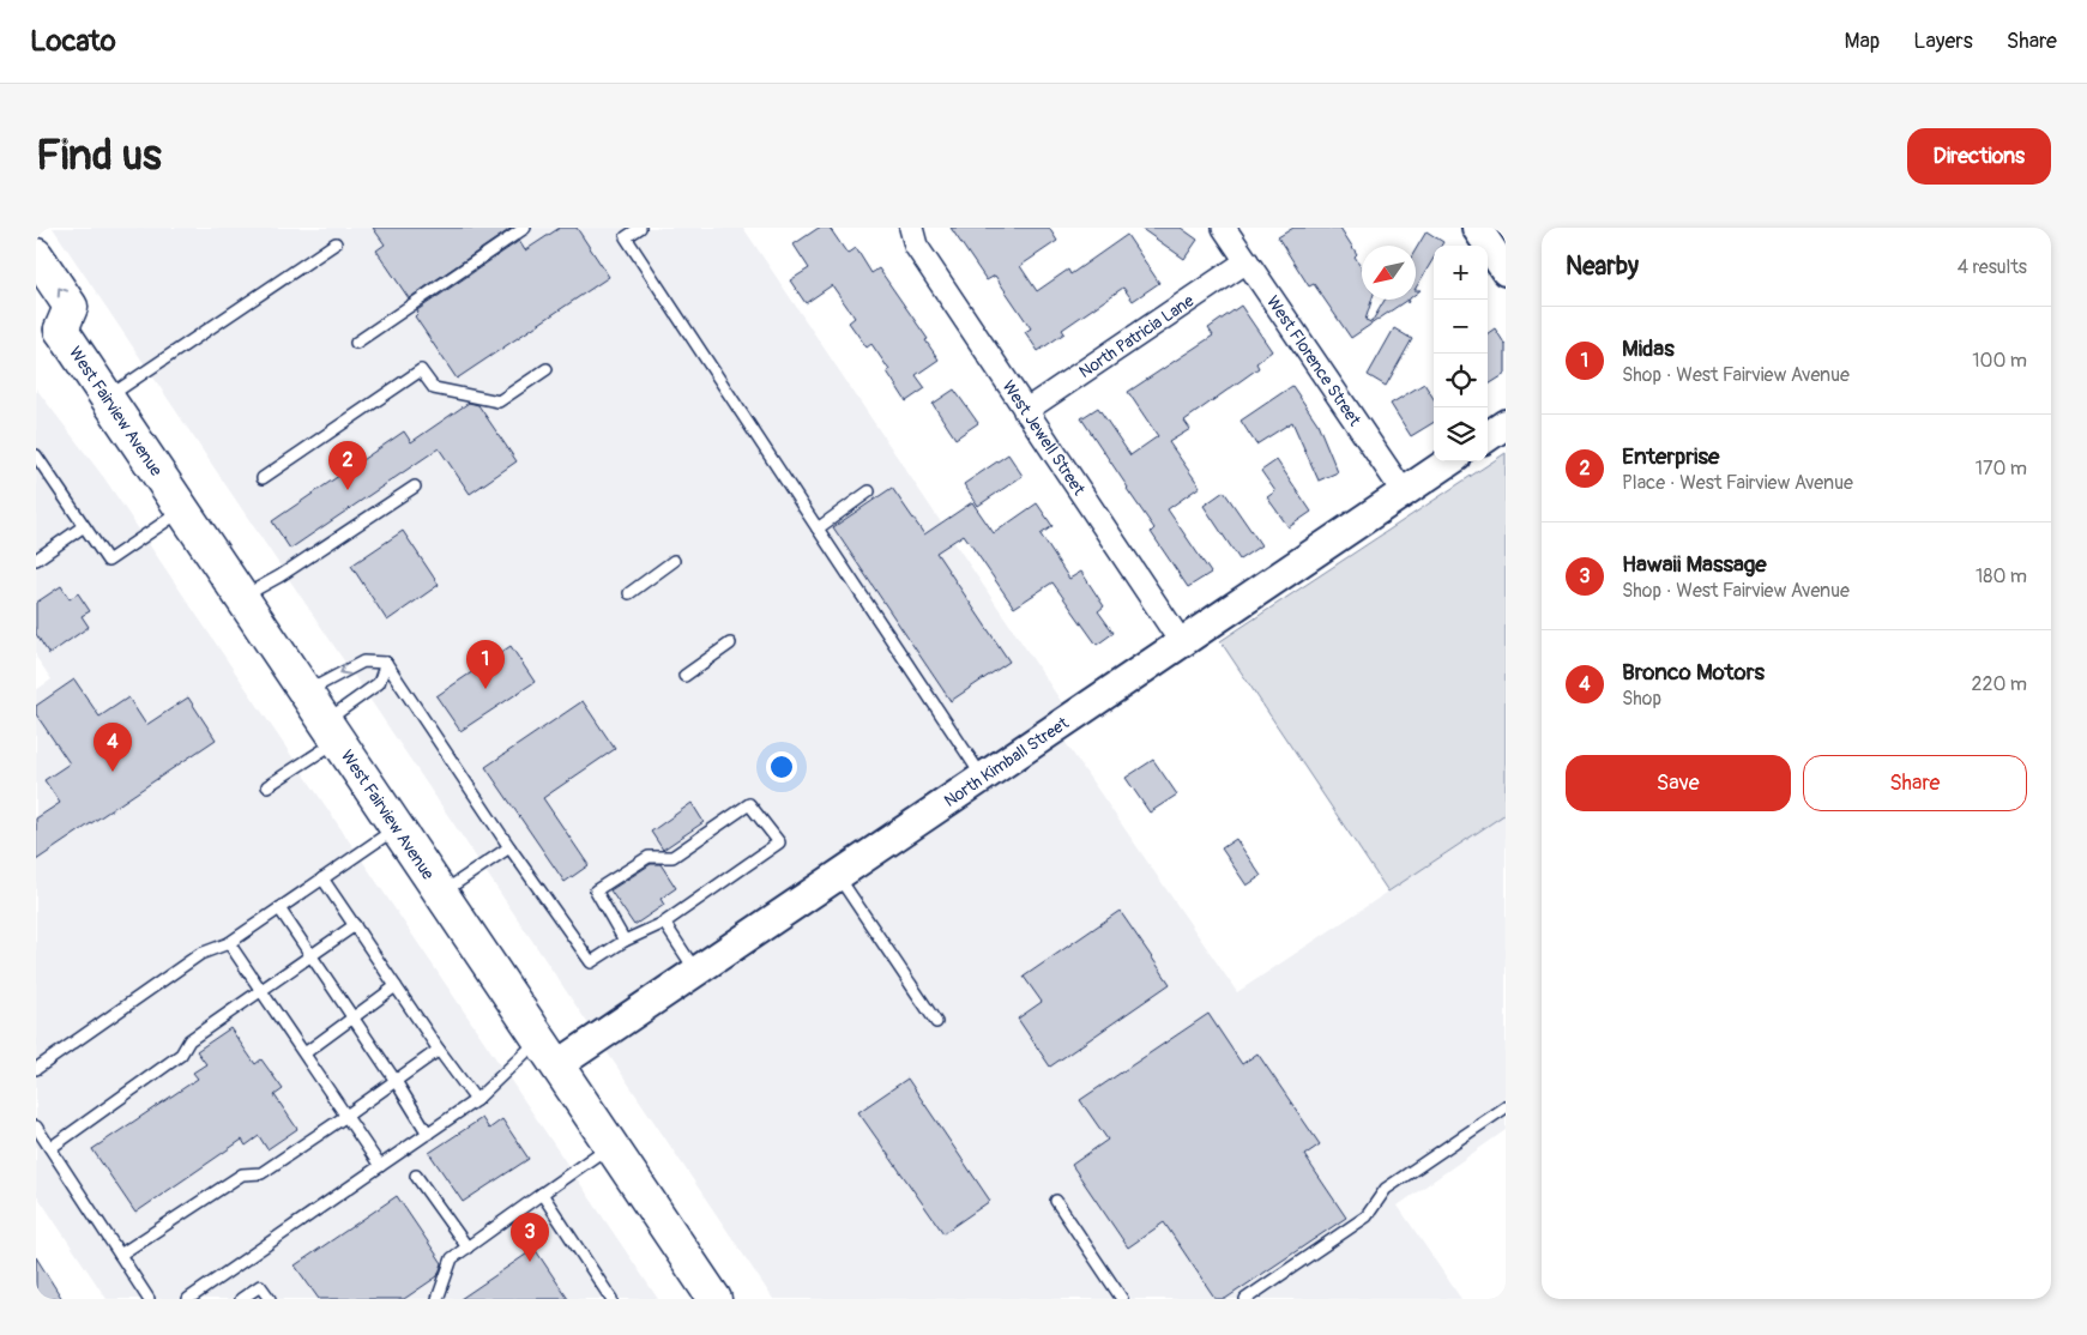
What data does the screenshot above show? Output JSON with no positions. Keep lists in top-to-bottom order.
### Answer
{
  "streets": {
    "main road": ["West Fairview Avenue"],
    "street": [
      "North Patricia Lane",
      "West Florence Street",
      "West Jewell Street",
      "North Kimball Street"
    ]
  },
  "crossings": [
    ["North Patricia Lane", "West Florence Street"],
    ["North Patricia Lane", "West Jewell Street"],
    ["West Florence Street", "North Kimball Street"],
    ["West Fairview Avenue", "North Kimball Street"],
    ["West Jewell Street", "North Kimball Street"]
  ],
  "north": "bottom left",
  "page": {
    "header": "Locato",
    "nav": ["Map", "Layers", "Share"],
    "buttons": [
      "Directions",
      ["Save", "Share"]
    ],
    "title": "Find us",
    "heading": ["Nearby", "4 results"],
    "map_buttons": ["+", "−"],
    "list": [
      {
        "mark": "1",
        "name": "Midas",
        "note": "Shop · West Fairview Avenue",
        "value": "100 m"
      },
      {
        "mark": "2",
        "name": "Enterprise",
        "note": "Place · West Fairview Avenue",
        "value": "170 m"
      },
      {
        "mark": "3",
        "name": "Hawaii Massage",
        "note": "Shop · West Fairview Avenue",
        "value": "180 m"
      },
      {
        "mark": "4",
        "name": "Bronco Motors",
        "note": "Shop",
        "value": "220 m"
      }
    ],
    "pins": [
      "2",
      "1",
      "4",
      "3"
    ]
  }
}
